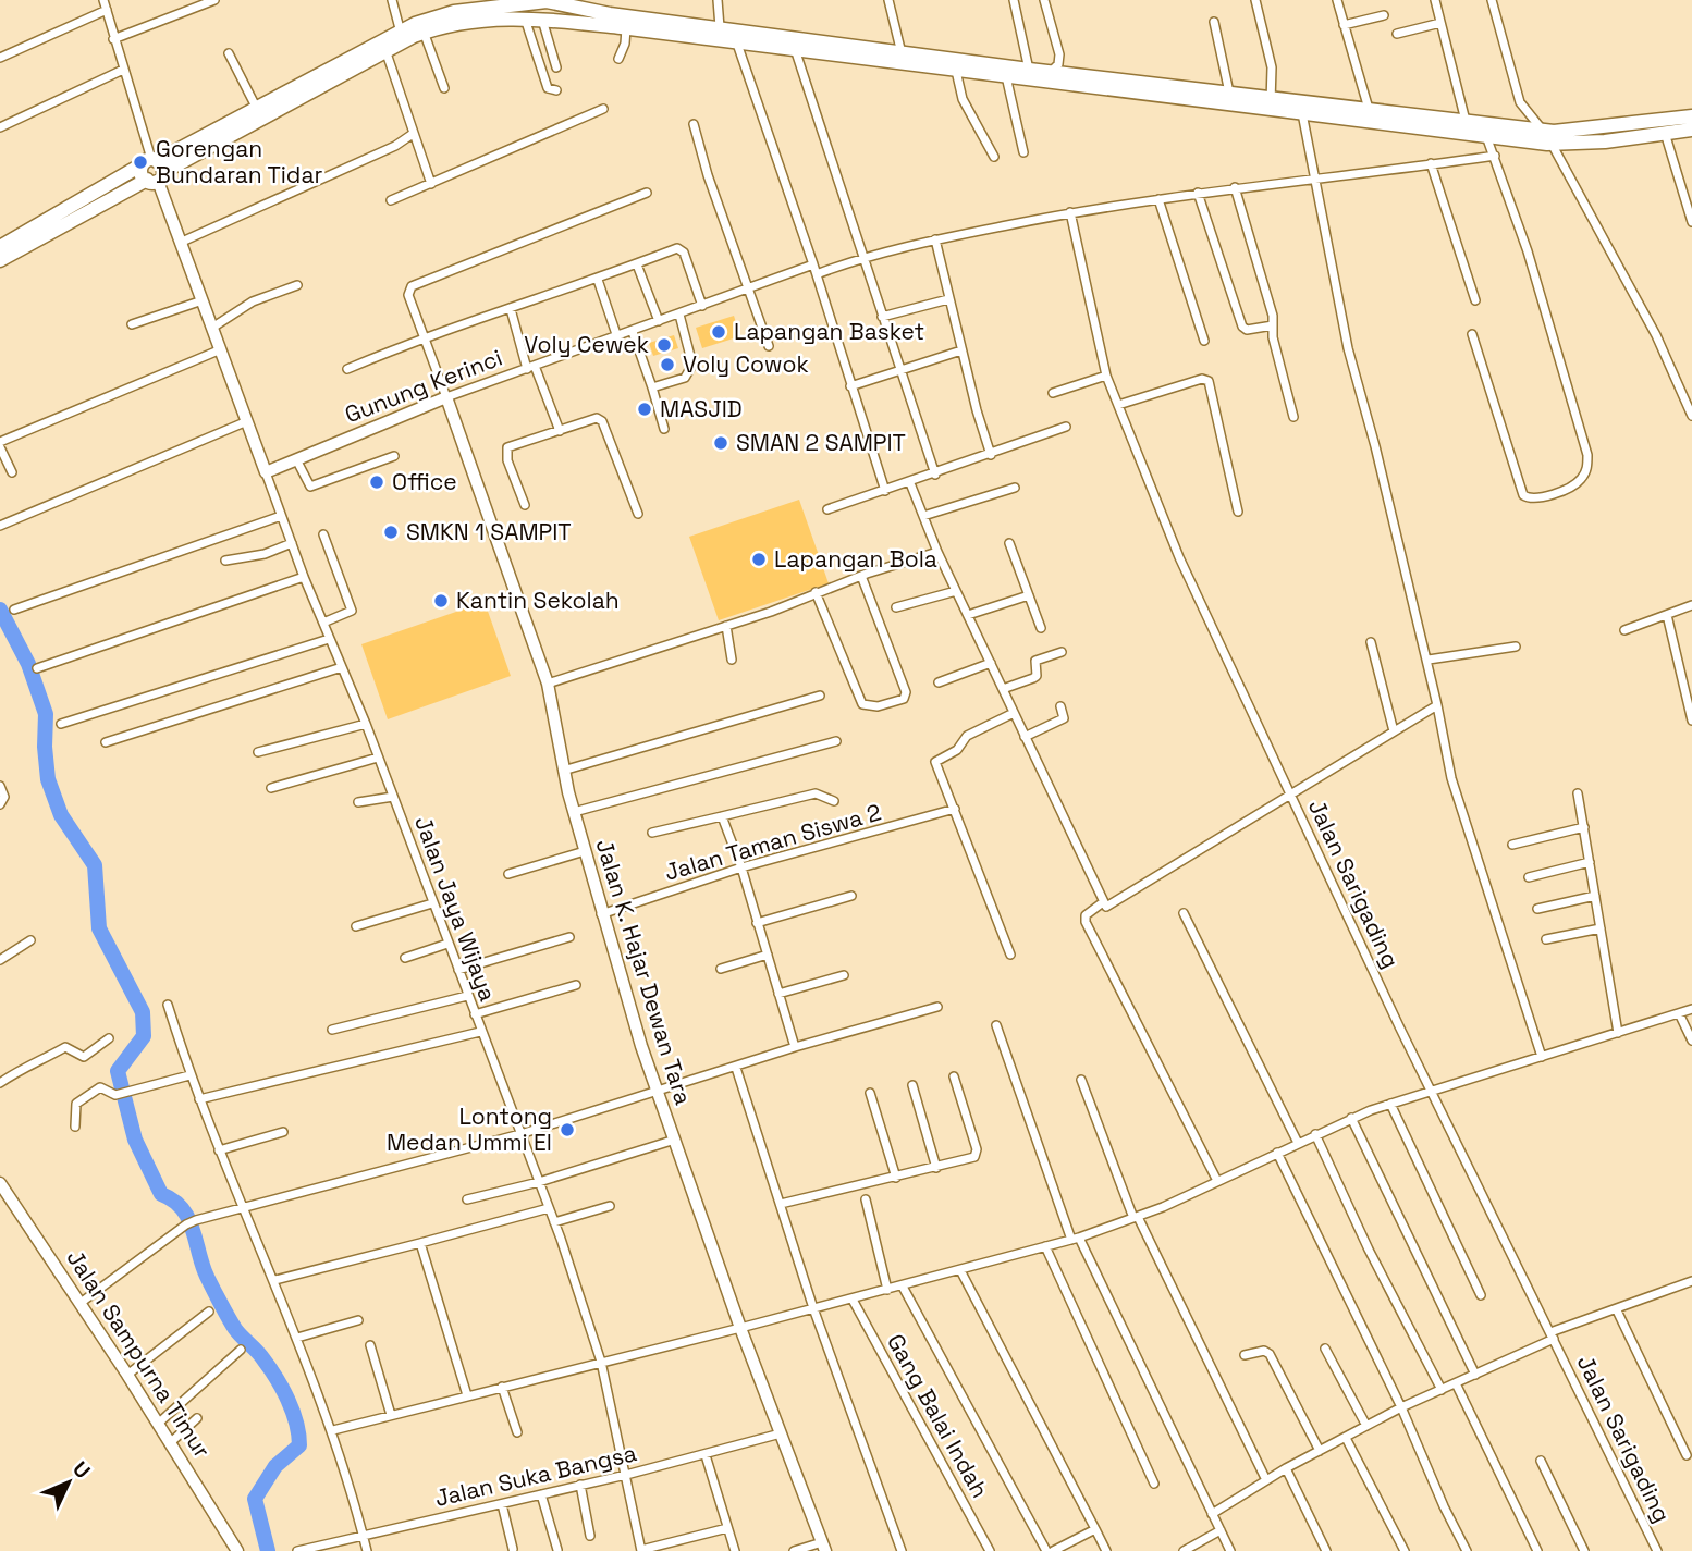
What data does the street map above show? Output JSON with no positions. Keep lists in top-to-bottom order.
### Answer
{
  "streets": {
    "street": [
      "Gunung Kerinci",
      "Jalan Taman Siswa 2",
      "Jalan Sarigading",
      "Jalan Jaya Wijaya",
      "Jalan K. Hajar Dewan Tara",
      "Jalan Sampurna Timur",
      "Gang Balai Indah",
      "Jalan Suka Bangsa"
    ]
  },
  "crossings": [
    ["Gunung Kerinci", "Jalan Jaya Wijaya"],
    ["Gunung Kerinci", "Jalan K. Hajar Dewan Tara"],
    ["Jalan Taman Siswa 2", "Jalan K. Hajar Dewan Tara"],
    ["Jalan Jaya Wijaya", "Jalan Suka Bangsa"],
    ["Jalan K. Hajar Dewan Tara", "Jalan Suka Bangsa"]
  ],
  "places": [
    "Gorengan Bundaran Tidar",
    "Lapangan Basket",
    "Voly Cewek",
    "Voly Cowok",
    "MASJID",
    "SMAN 2 SAMPIT",
    "Office",
    "SMKN 1 SAMPIT",
    "Lapangan Bola",
    "Kantin Sekolah",
    "Lontong Medan Ummi El"
  ],
  "north": "top right"
}
